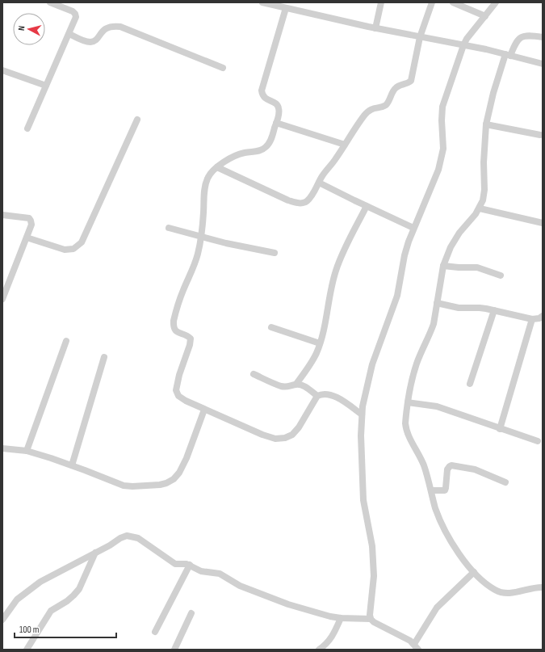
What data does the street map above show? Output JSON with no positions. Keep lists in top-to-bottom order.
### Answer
{
  "scale_bar": "100 m",
  "north": "left"
}
